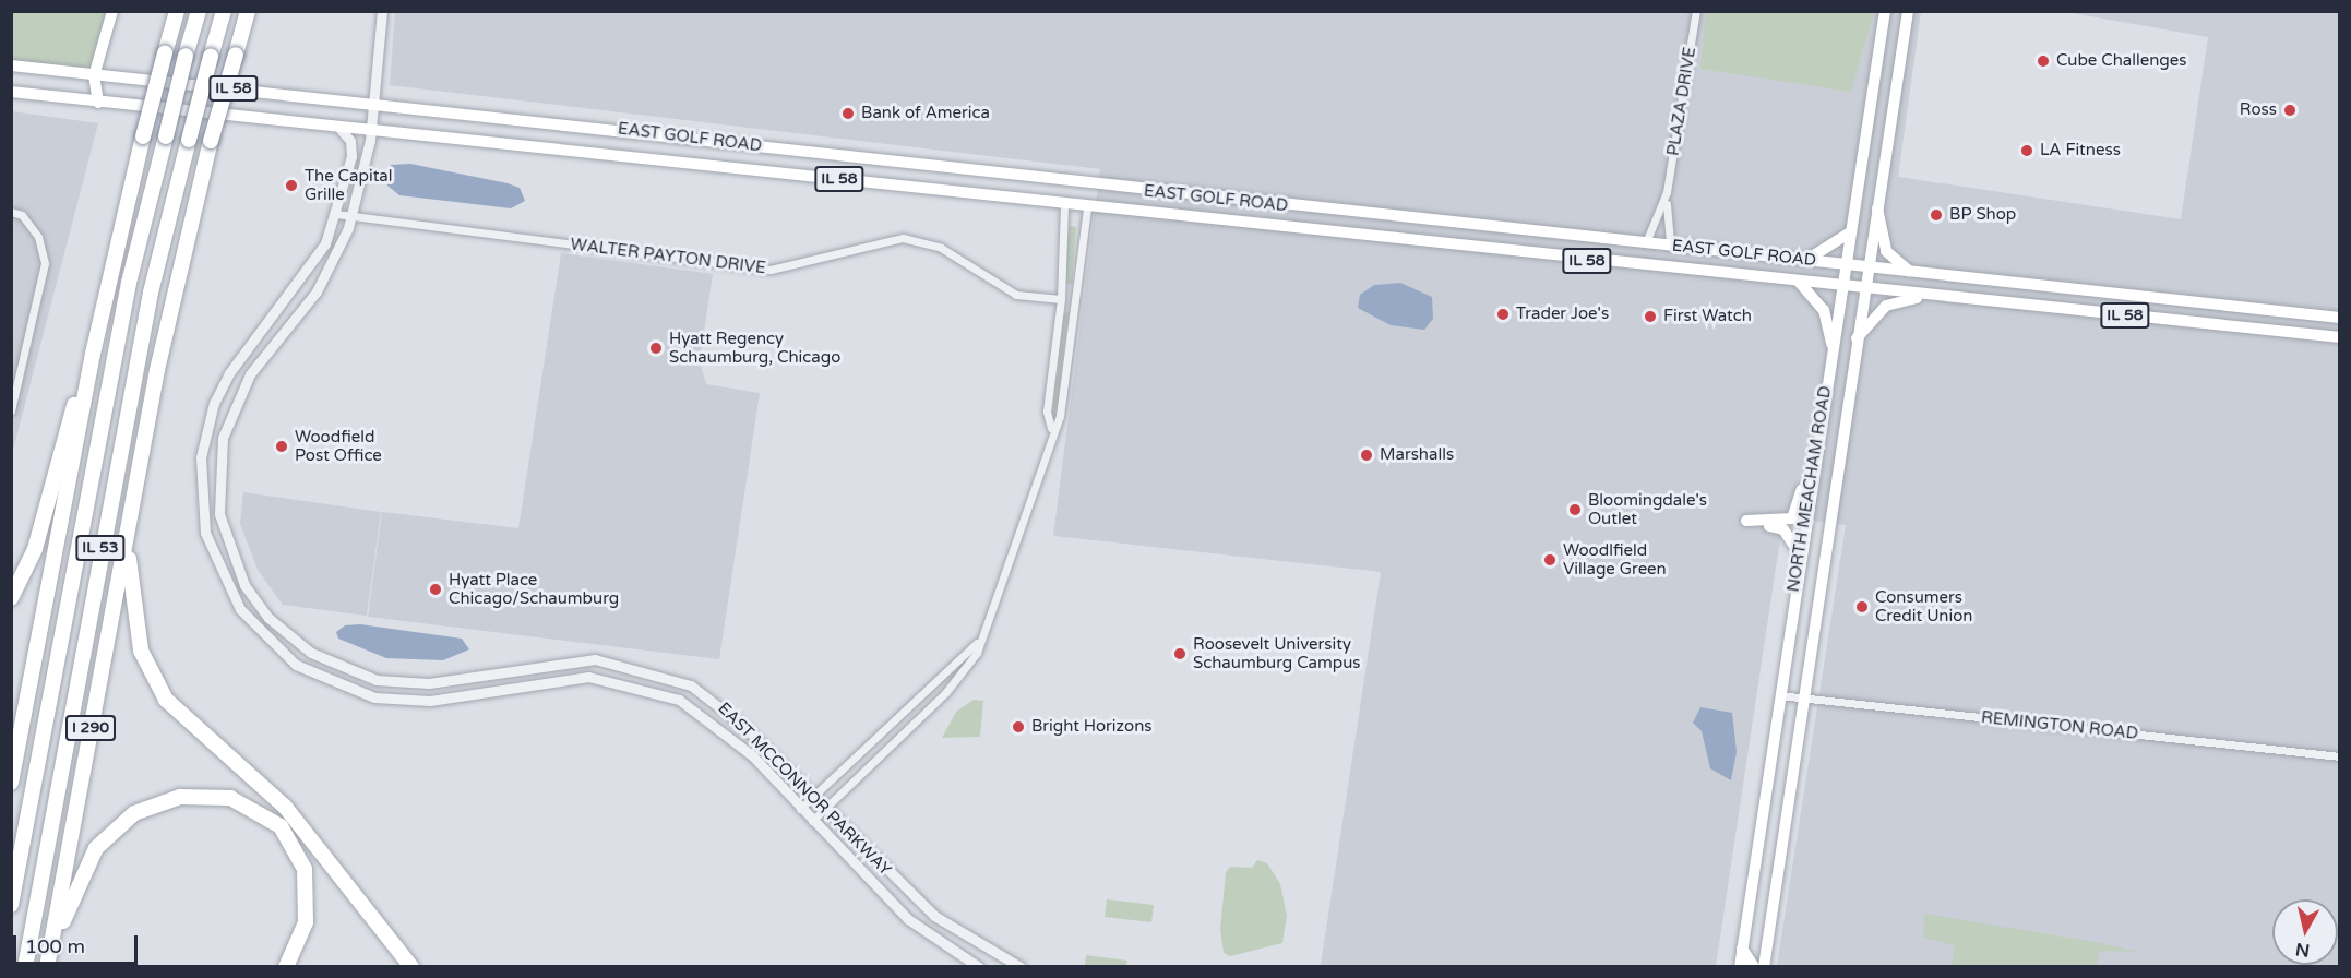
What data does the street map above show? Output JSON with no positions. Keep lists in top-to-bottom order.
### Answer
{
  "streets": {
    "highway": ["IL 53", "I 290"],
    "main road": ["IL 58", "EAST GOLF ROAD", "NORTH MEACHAM ROAD"],
    "street": [
      "PLAZA DRIVE",
      "WALTER PAYTON DRIVE",
      "REMINGTON ROAD",
      "EAST MCCONNOR PARKWAY"
    ]
  },
  "crossings": [
    ["IL 58", "EAST GOLF ROAD"],
    ["PLAZA DRIVE", "EAST GOLF ROAD"],
    ["EAST GOLF ROAD", "NORTH MEACHAM ROAD"],
    ["EAST GOLF ROAD", "EAST MCCONNOR PARKWAY"],
    ["WALTER PAYTON DRIVE", "EAST MCCONNOR PARKWAY"],
    ["NORTH MEACHAM ROAD", "REMINGTON ROAD"]
  ],
  "places": [
    "Cube Challenges",
    "Ross",
    "Bank of America",
    "LA Fitness",
    "The Capital Grille",
    "BP Shop",
    "Trader Joe's",
    "First Watch",
    "Hyatt Regency Schaumburg, Chicago",
    "Woodfield Post Office",
    "Marshalls",
    "Bloomingdale's Outlet",
    "Woodlfield Village Green",
    "Hyatt Place Chicago/Schaumburg",
    "Consumers Credit Union",
    "Roosevelt University Schaumburg Campus",
    "Bright Horizons"
  ],
  "scale_bar": "100 m",
  "north": "bottom"
}
